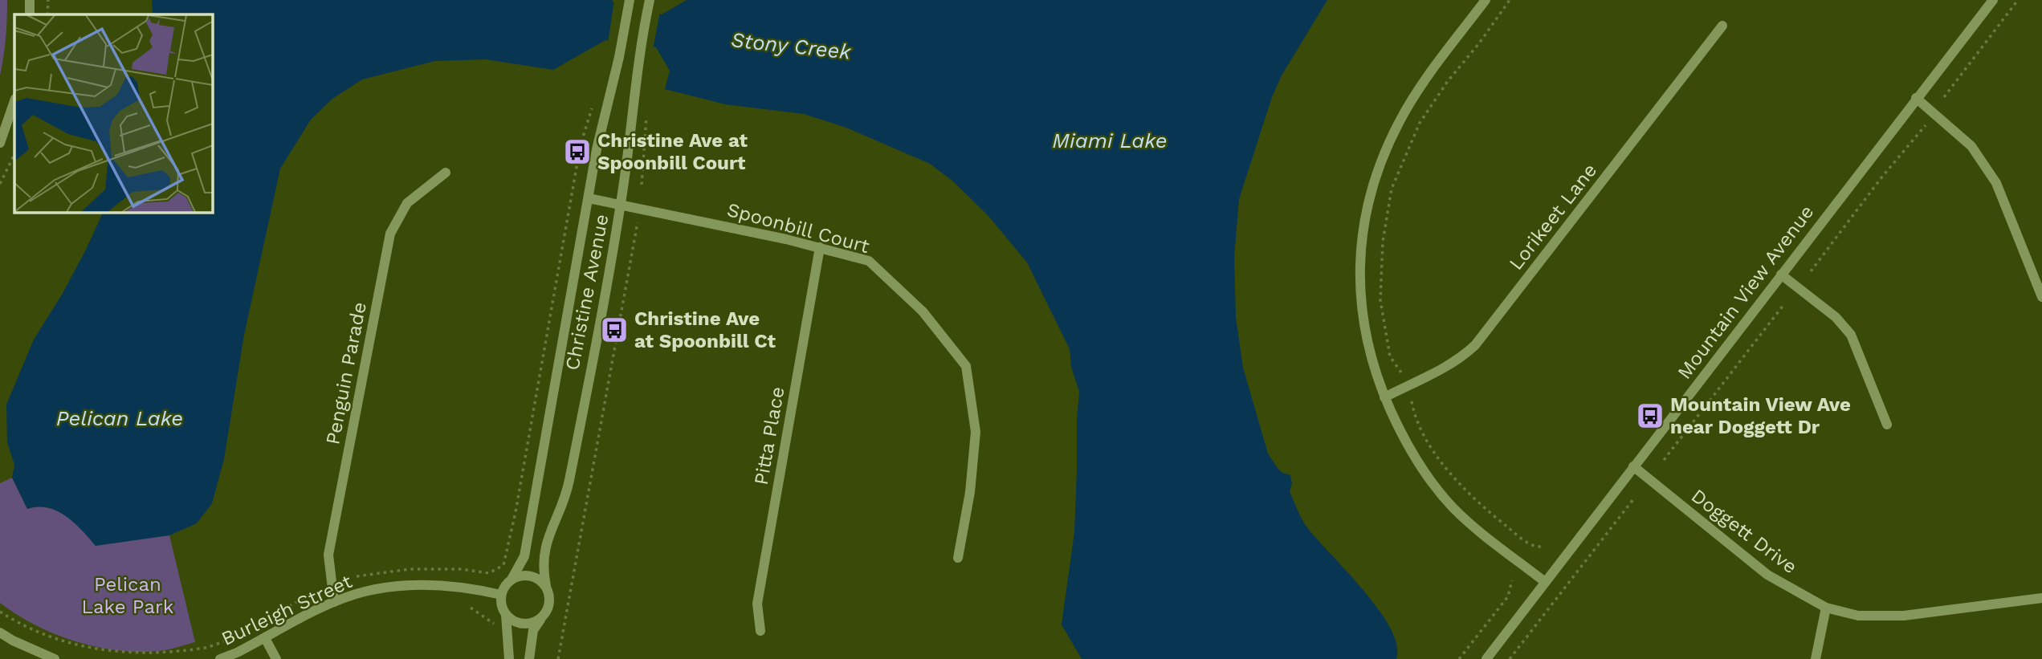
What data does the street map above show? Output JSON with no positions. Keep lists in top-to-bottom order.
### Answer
{
  "streets": {
    "street": [
      "Lorikeet Lane",
      "Spoonbill Court",
      "Christine Avenue",
      "Mountain View Avenue",
      "Penguin Parade",
      "Pitta Place",
      "Doggett Drive",
      "Burleigh Street"
    ]
  },
  "crossings": [
    ["Spoonbill Court", "Christine Avenue"],
    ["Spoonbill Court", "Pitta Place"],
    ["Christine Avenue", "Burleigh Street"],
    ["Mountain View Avenue", "Doggett Drive"],
    ["Penguin Parade", "Burleigh Street"]
  ],
  "water": ["Stony Creek", "Miami Lake", "Pelican Lake"],
  "parks": ["Pelican Lake Park"],
  "places": {
    "bus stop": ["Christine Ave at Spoonbill Court", "Christine Ave at Spoonbill Ct", "Mountain View Ave near Doggett Dr"]
  }
}
